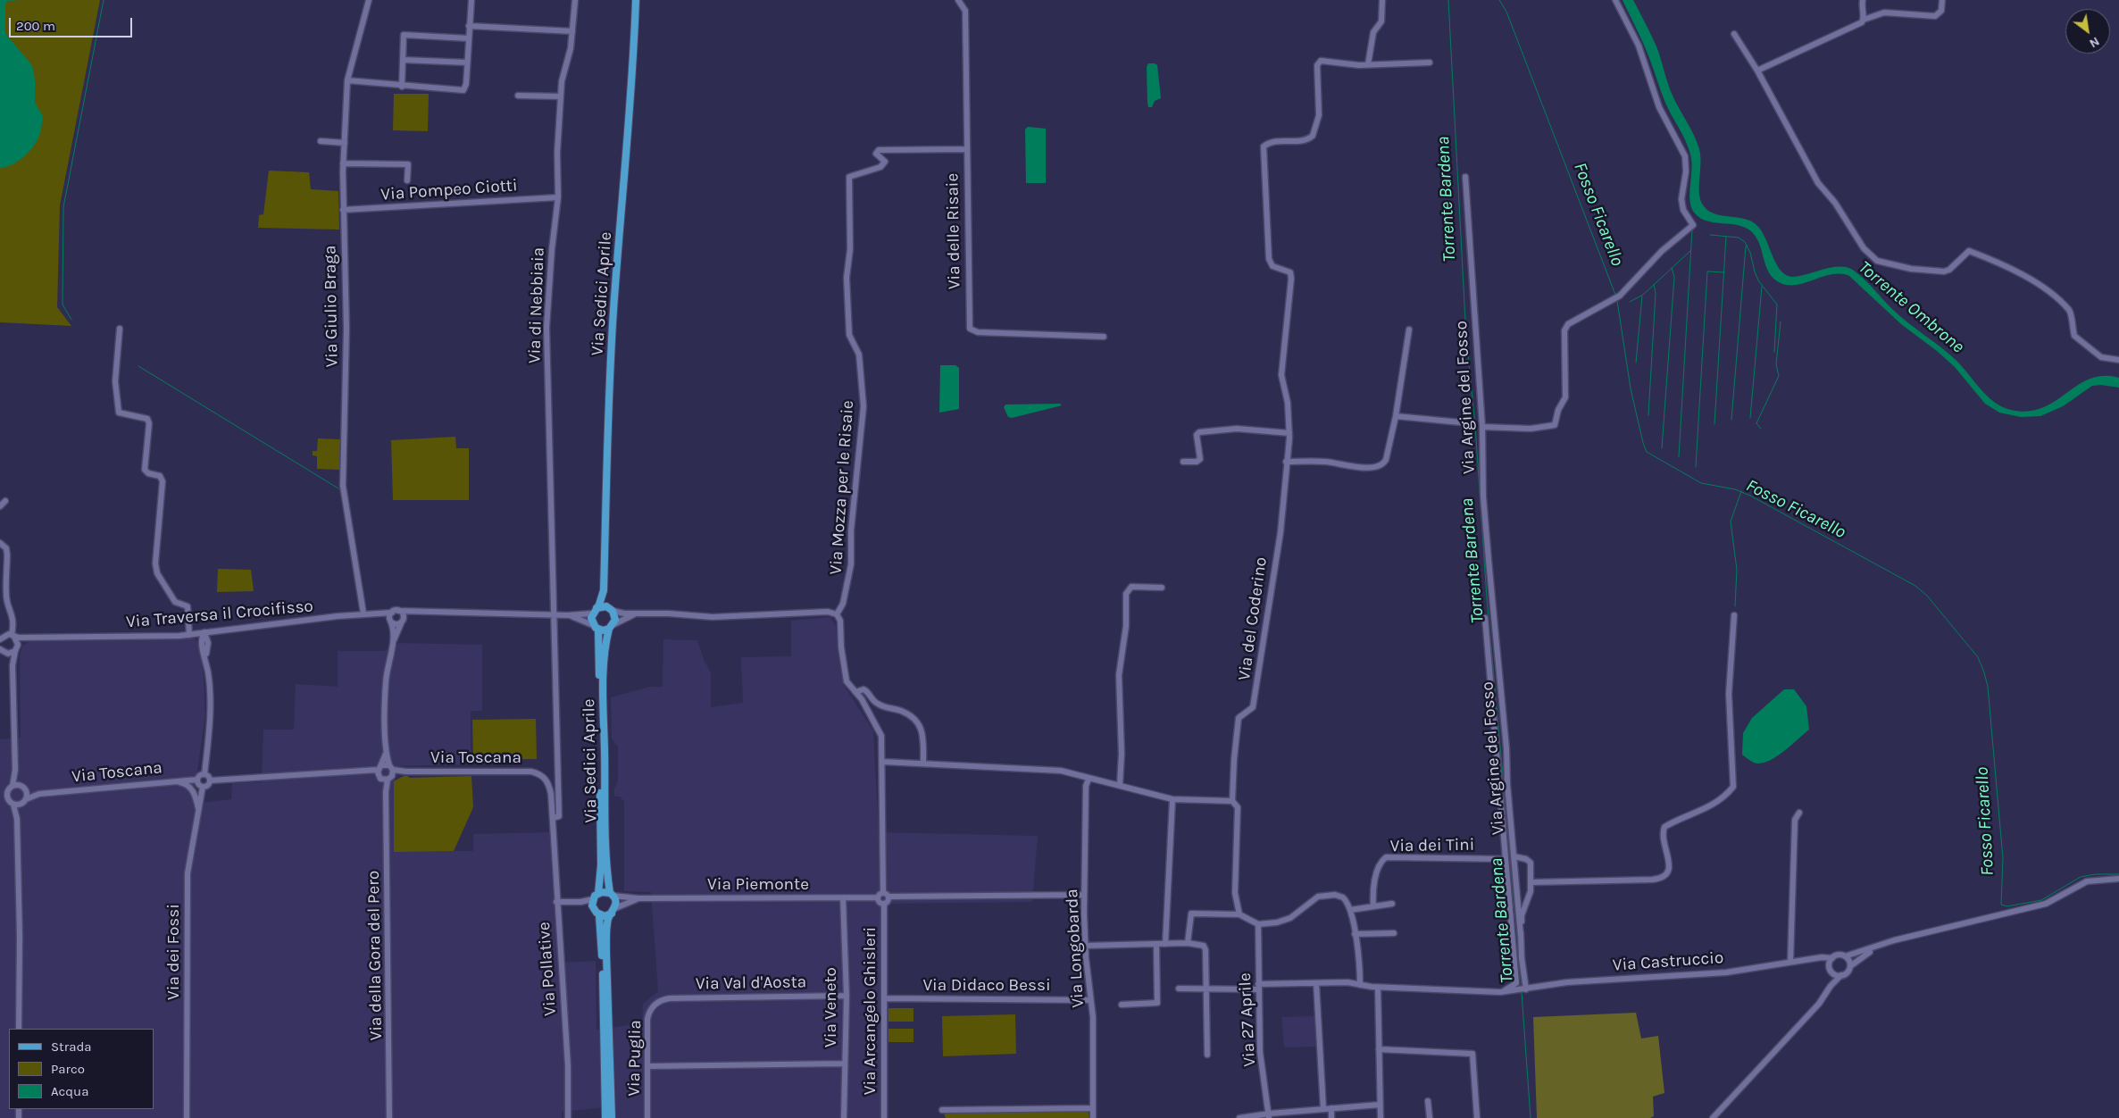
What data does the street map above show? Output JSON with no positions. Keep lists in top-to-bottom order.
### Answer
{
  "streets": {
    "main road": ["Via Sedici Aprile"],
    "street": [
      "Via Pompeo Ciotti",
      "Via delle Risaie",
      "Via di Nebbiaia",
      "Via Giulio Braga",
      "Via Argine del Fosso",
      "Via Mozza per le Risaie",
      "Via Traversa il Crocifisso",
      "Via del Coderino",
      "Via Toscana",
      "Via dei Tini",
      "Via Piemonte",
      "Via Longobarda",
      "Via dei Fossi",
      "Via della Gora del Pero",
      "Via Castruccio",
      "Via Pollative",
      "Via Val d'Aosta",
      "Via Didaco Bessi",
      "Via Veneto",
      "Via Arcangelo Ghisleri",
      "Via 27 Aprile",
      "Via Puglia"
    ]
  },
  "crossings": [
    ["Via Pompeo Ciotti", "Via di Nebbiaia"],
    ["Via Pompeo Ciotti", "Via Giulio Braga"],
    ["Via delle Risaie", "Via Mozza per le Risaie"],
    ["Via Sedici Aprile", "Via Piemonte"],
    ["Via di Nebbiaia", "Via Pollative"],
    ["Via Giulio Braga", "Via Traversa il Crocifisso"],
    ["Via Toscana", "Via dei Fossi"],
    ["Via Toscana", "Via della Gora del Pero"],
    ["Via Toscana", "Via Pollative"],
    ["Via Piemonte", "Via Veneto"],
    ["Via Piemonte", "Via Arcangelo Ghisleri"],
    ["Via Longobarda", "Via Didaco Bessi"],
    ["Via Castruccio", "Via 27 Aprile"],
    ["Via Val d'Aosta", "Via Veneto"],
    ["Via Val d'Aosta", "Via Puglia"],
    ["Via Didaco Bessi", "Via Arcangelo Ghisleri"]
  ],
  "water": ["Torrente Bardena", "Fosso Ficarello", "Torrente Ombrone"],
  "legend": ["Strada", "Parco", "Acqua"],
  "scale_bar": "200 m",
  "north": "bottom right"
}
